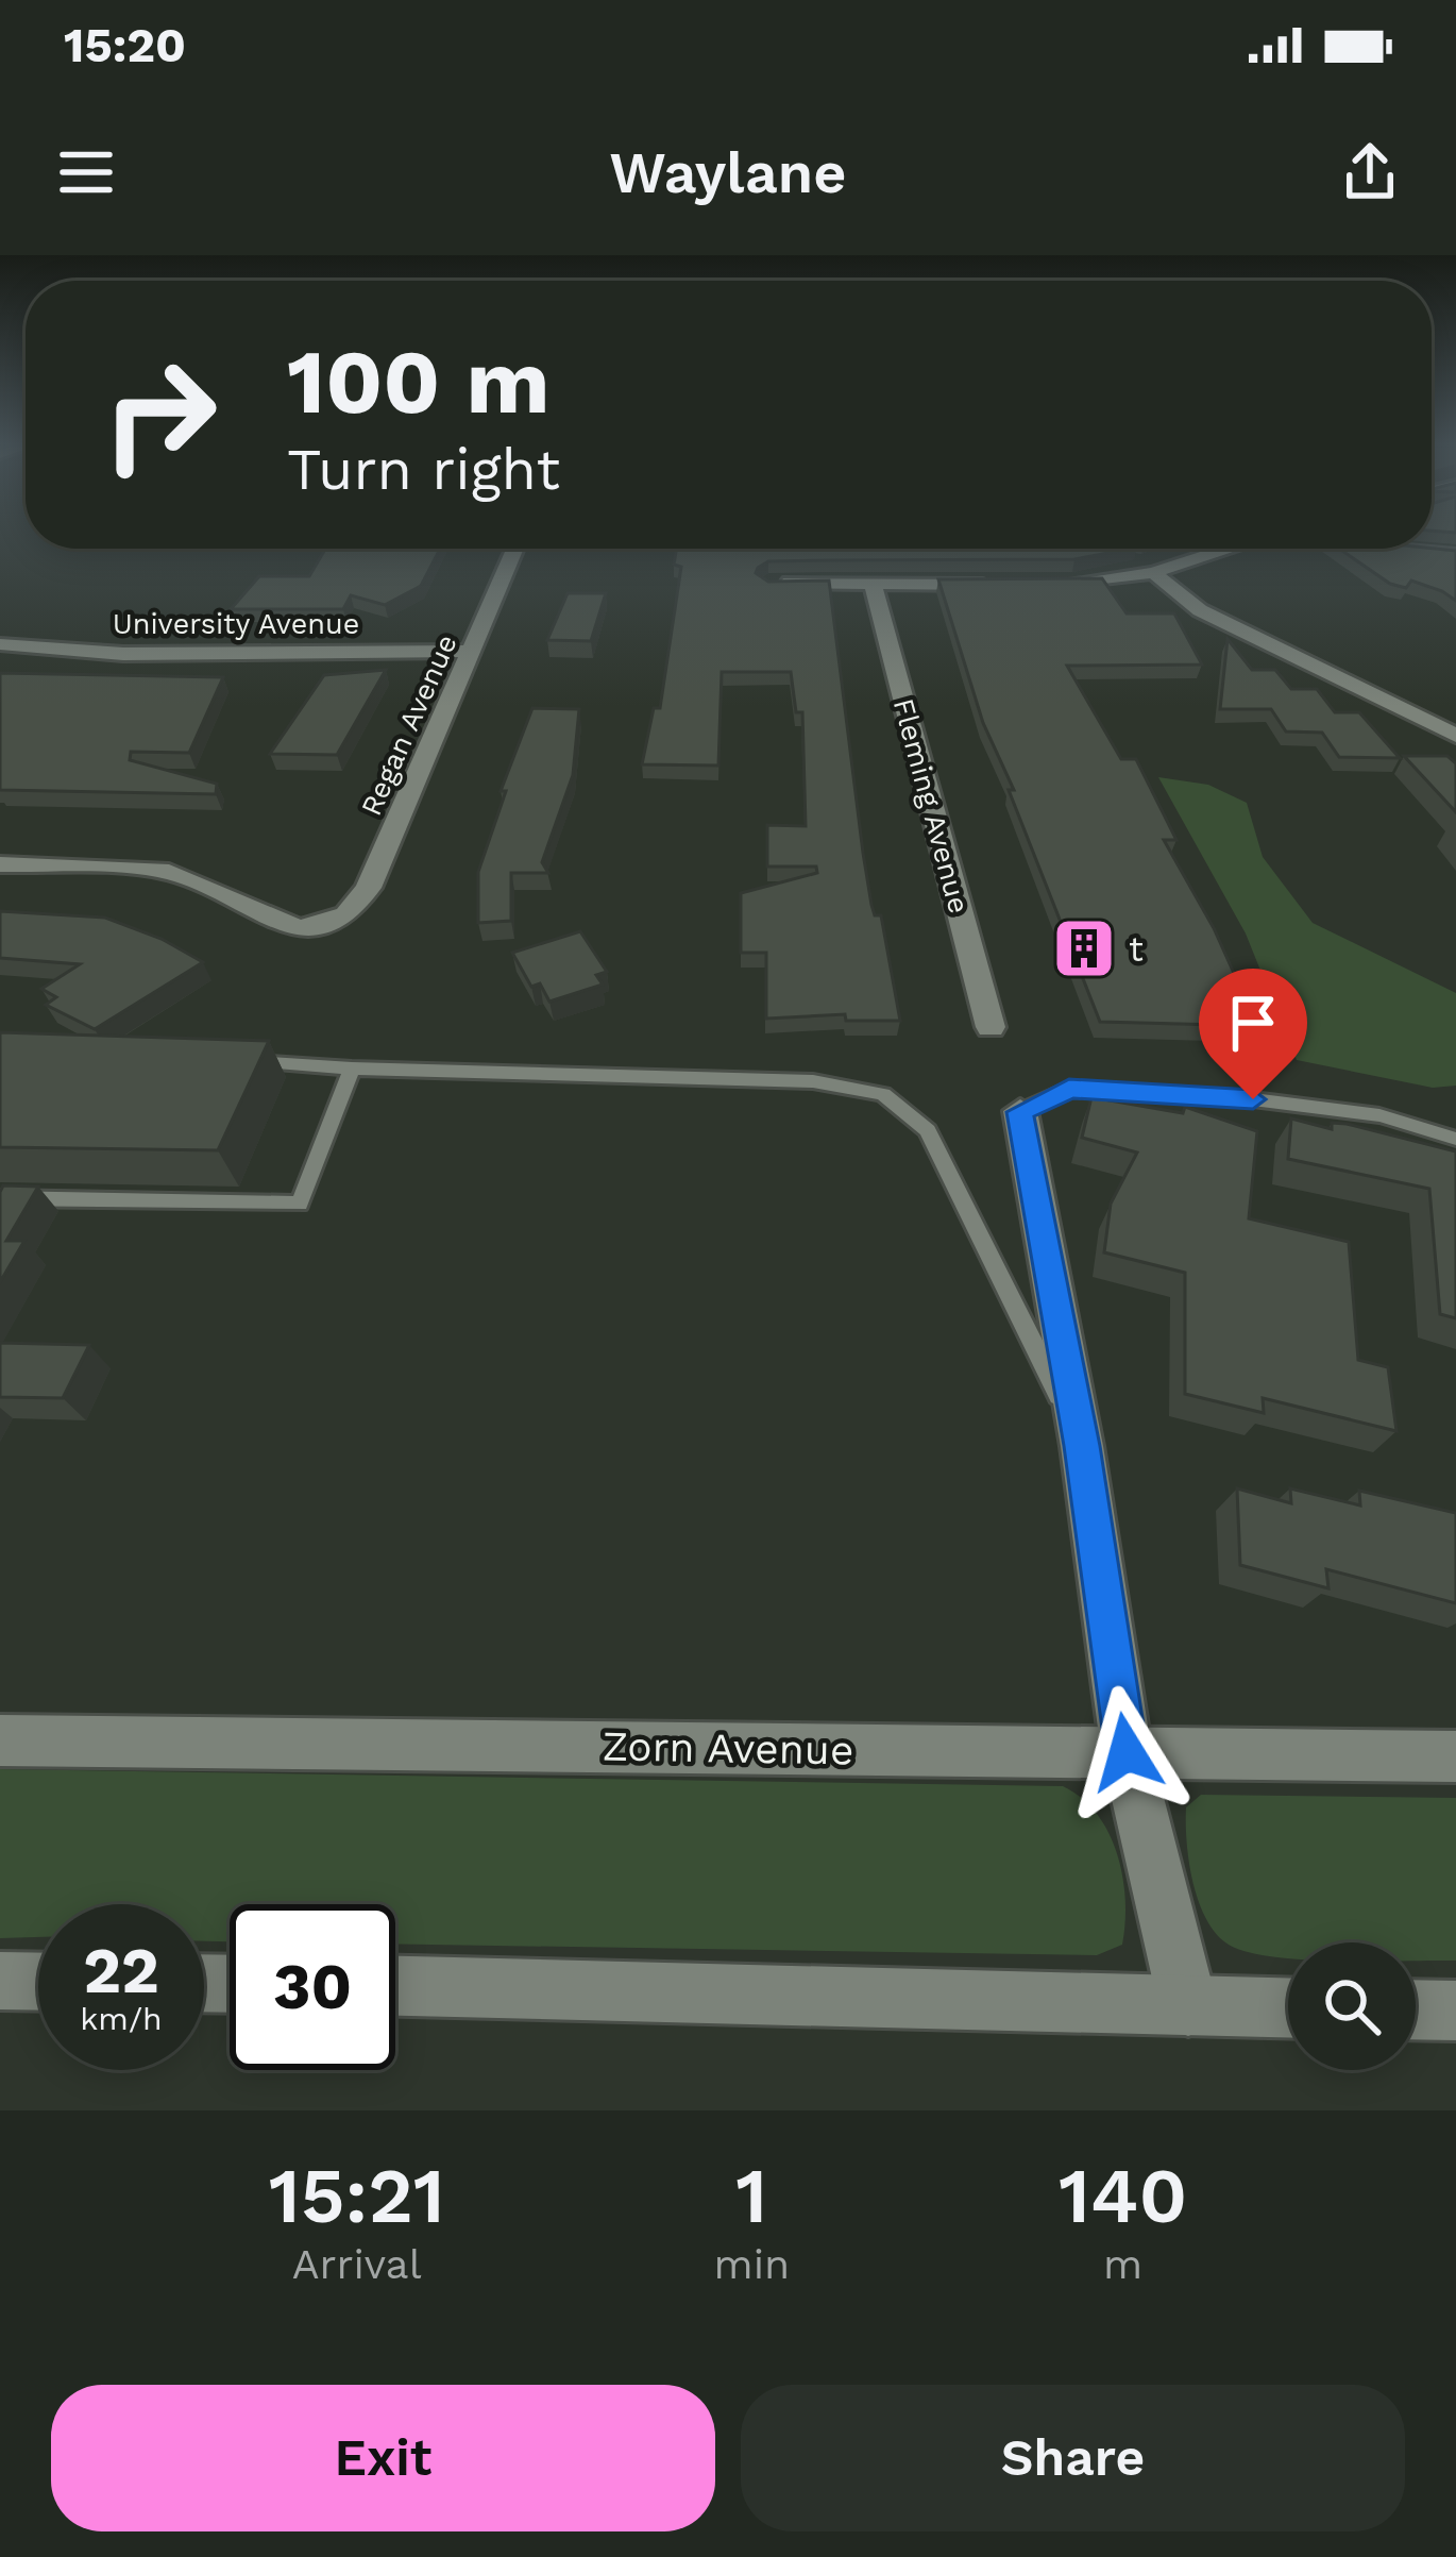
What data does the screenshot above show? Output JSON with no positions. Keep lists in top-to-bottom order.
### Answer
{
  "streets": {
    "street": [
      "University Avenue",
      "Regan Avenue",
      "Fleming Avenue",
      "Zorn Avenue"
    ]
  },
  "crossings": [
    ["University Avenue", "Regan Avenue"]
  ],
  "places": {
    "building": ["t"]
  },
  "page": {
    "status": "15:20",
    "header": "Waylane",
    "turn": ["100 m", "Turn right"],
    "speed": "22 km/h",
    "limit": "30",
    "eta": [
      "15:21",
      "Arrival",
      "1",
      "min",
      "140",
      "m"
    ],
    "buttons": ["Exit", "Share"]
  }
}
